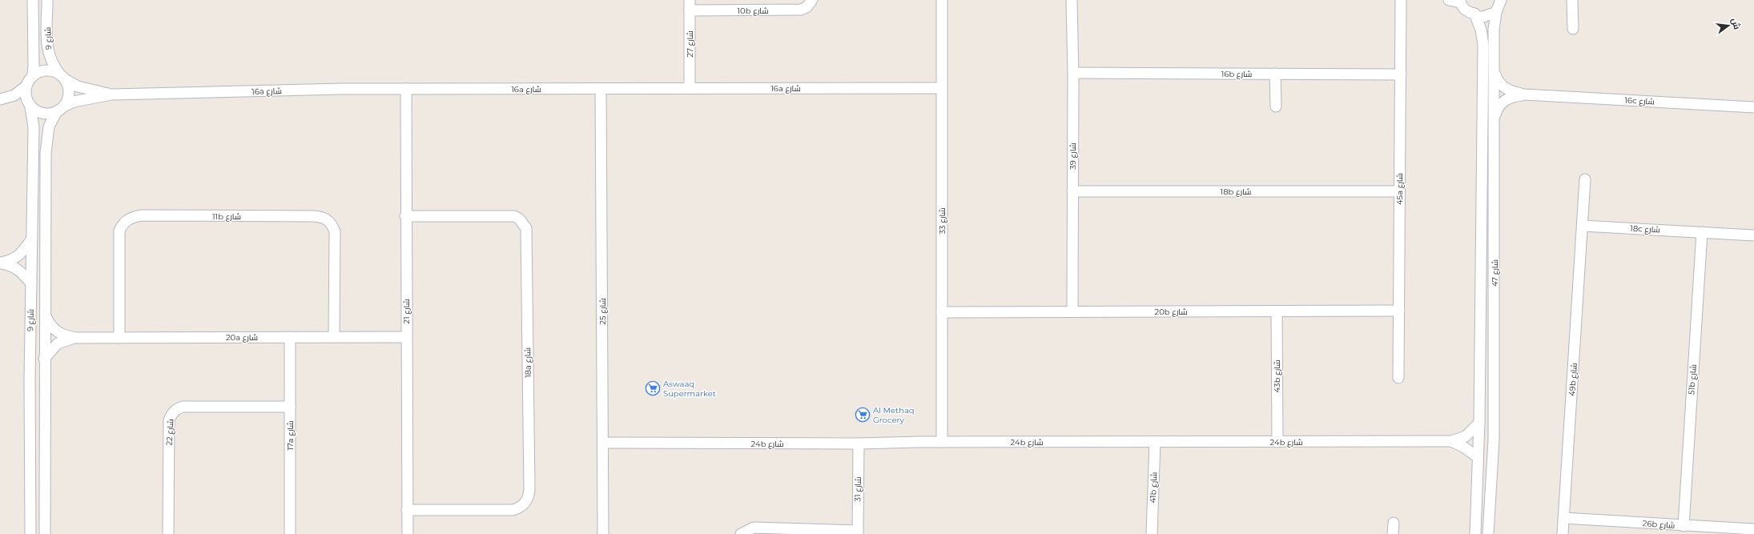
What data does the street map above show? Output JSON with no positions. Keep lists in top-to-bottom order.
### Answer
{
  "streets": {
    "street": [
      "10b شارع",
      "شارع 9",
      "شارع 27",
      "16b شارع",
      "16a شارع",
      "16c شارع",
      "شارع 39",
      "45a شارع",
      "18b شارع",
      "11b شارع",
      "شارع 33",
      "18c شارع",
      "شارع 47",
      "شارع 21",
      "شارع 25",
      "20b شارع",
      "20a شارع",
      "18a شارع",
      "43b شارع",
      "49b شارع",
      "51b شارع",
      "شارع 22",
      "17a شارع",
      "24b شارع",
      "41b شارع",
      "شارع 31",
      "26b شارع"
    ]
  },
  "crossings": [
    ["10b شارع", "شارع 27"],
    ["شارع 9", "16a شارع"],
    ["شارع 9", "20a شارع"],
    ["شارع 27", "16a شارع"],
    ["16b شارع", "شارع 39"],
    ["16b شارع", "45a شارع"],
    ["16a شارع", "شارع 33"],
    ["16a شارع", "شارع 21"],
    ["16a شارع", "شارع 25"],
    ["16c شارع", "شارع 47"],
    ["شارع 39", "18b شارع"],
    ["شارع 39", "20b شارع"],
    ["45a شارع", "18b شارع"],
    ["45a شارع", "20b شارع"],
    ["11b شارع", "20a شارع"],
    ["شارع 33", "20b شارع"],
    ["شارع 33", "24b شارع"],
    ["18c شارع", "49b شارع"],
    ["18c شارع", "51b شارع"],
    ["شارع 47", "24b شارع"],
    ["شارع 21", "20a شارع"],
    ["شارع 21", "18a شارع"],
    ["شارع 25", "24b شارع"],
    ["20b شارع", "43b شارع"],
    ["20a شارع", "17a شارع"],
    ["43b شارع", "24b شارع"],
    ["49b شارع", "26b شارع"],
    ["51b شارع", "26b شارع"],
    ["شارع 22", "17a شارع"],
    ["24b شارع", "41b شارع"],
    ["24b شارع", "شارع 31"]
  ],
  "places": {
    "supermarket": ["Aswaaq Supermarket", "Al Methaq Grocery"]
  },
  "north": "right"
}
